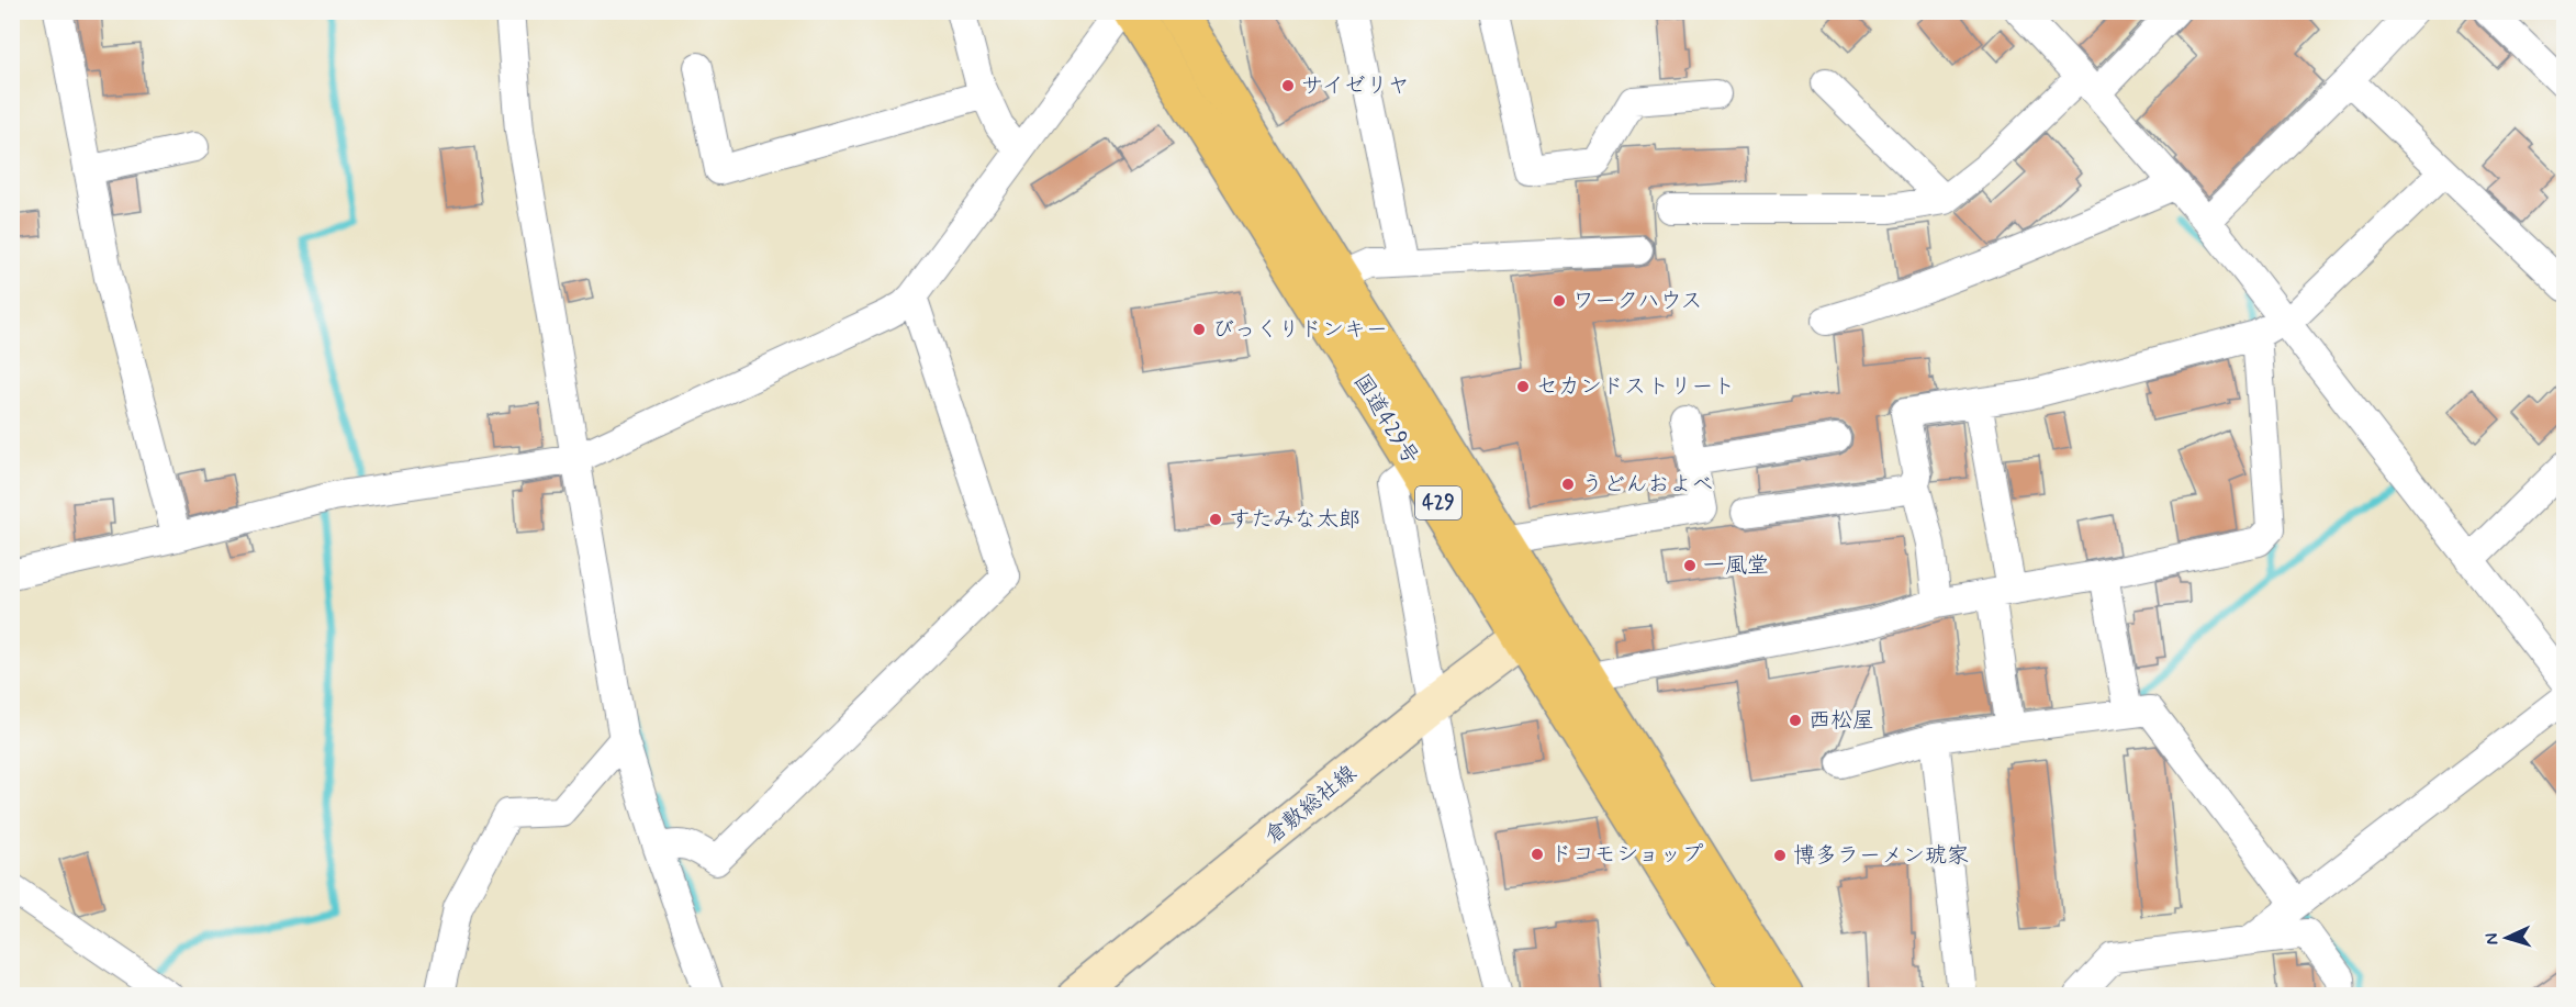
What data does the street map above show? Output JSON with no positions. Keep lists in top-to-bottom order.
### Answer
{
  "streets": {
    "highway": ["国道429号", "429"],
    "main road": ["倉敷総社線"]
  },
  "crossings": [
    ["国道429号", "倉敷総社線"]
  ],
  "places": [
    "サイゼリヤ",
    "ワークハウス",
    "びっくりドンキー",
    "セカンドストリート",
    "うどんおよべ",
    "すたみな太郎",
    "一風堂",
    "西松屋",
    "ドコモショップ",
    "博多ラーメン琥家"
  ],
  "north": "left"
}
